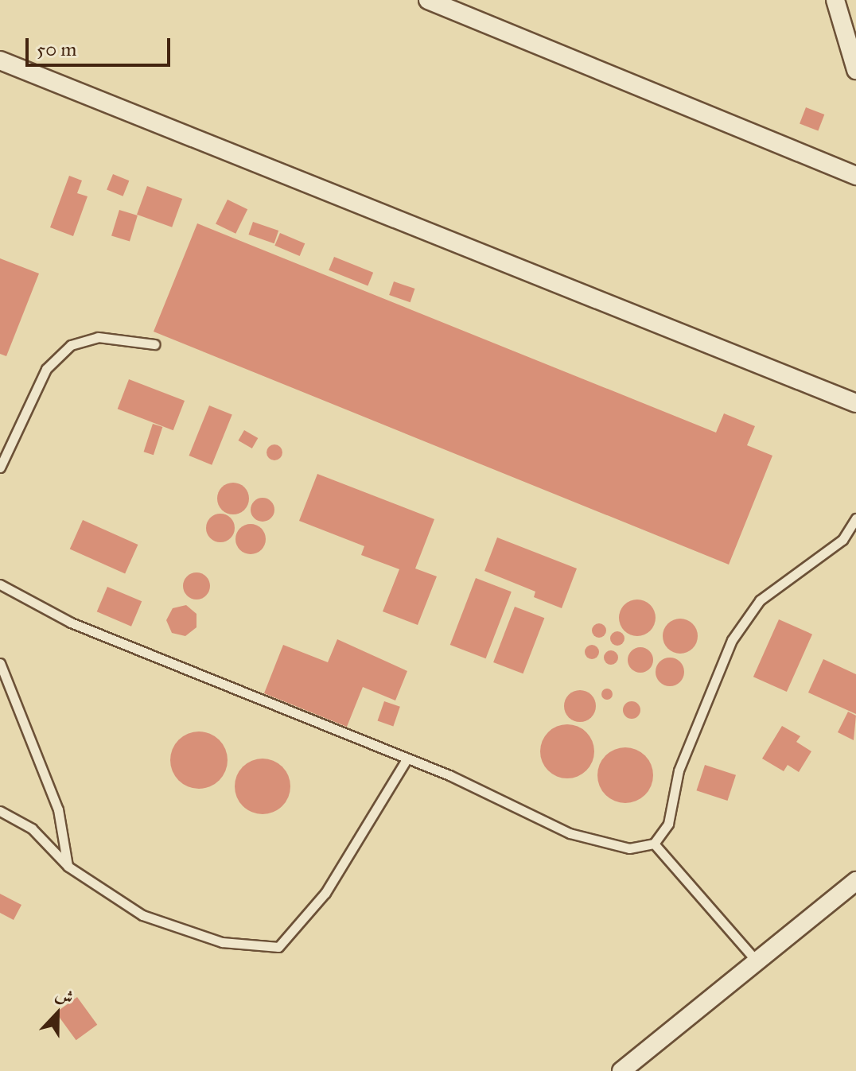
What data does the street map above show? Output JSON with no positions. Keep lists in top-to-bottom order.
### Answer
{
  "scale_bar": "50 m",
  "north": "top"
}
